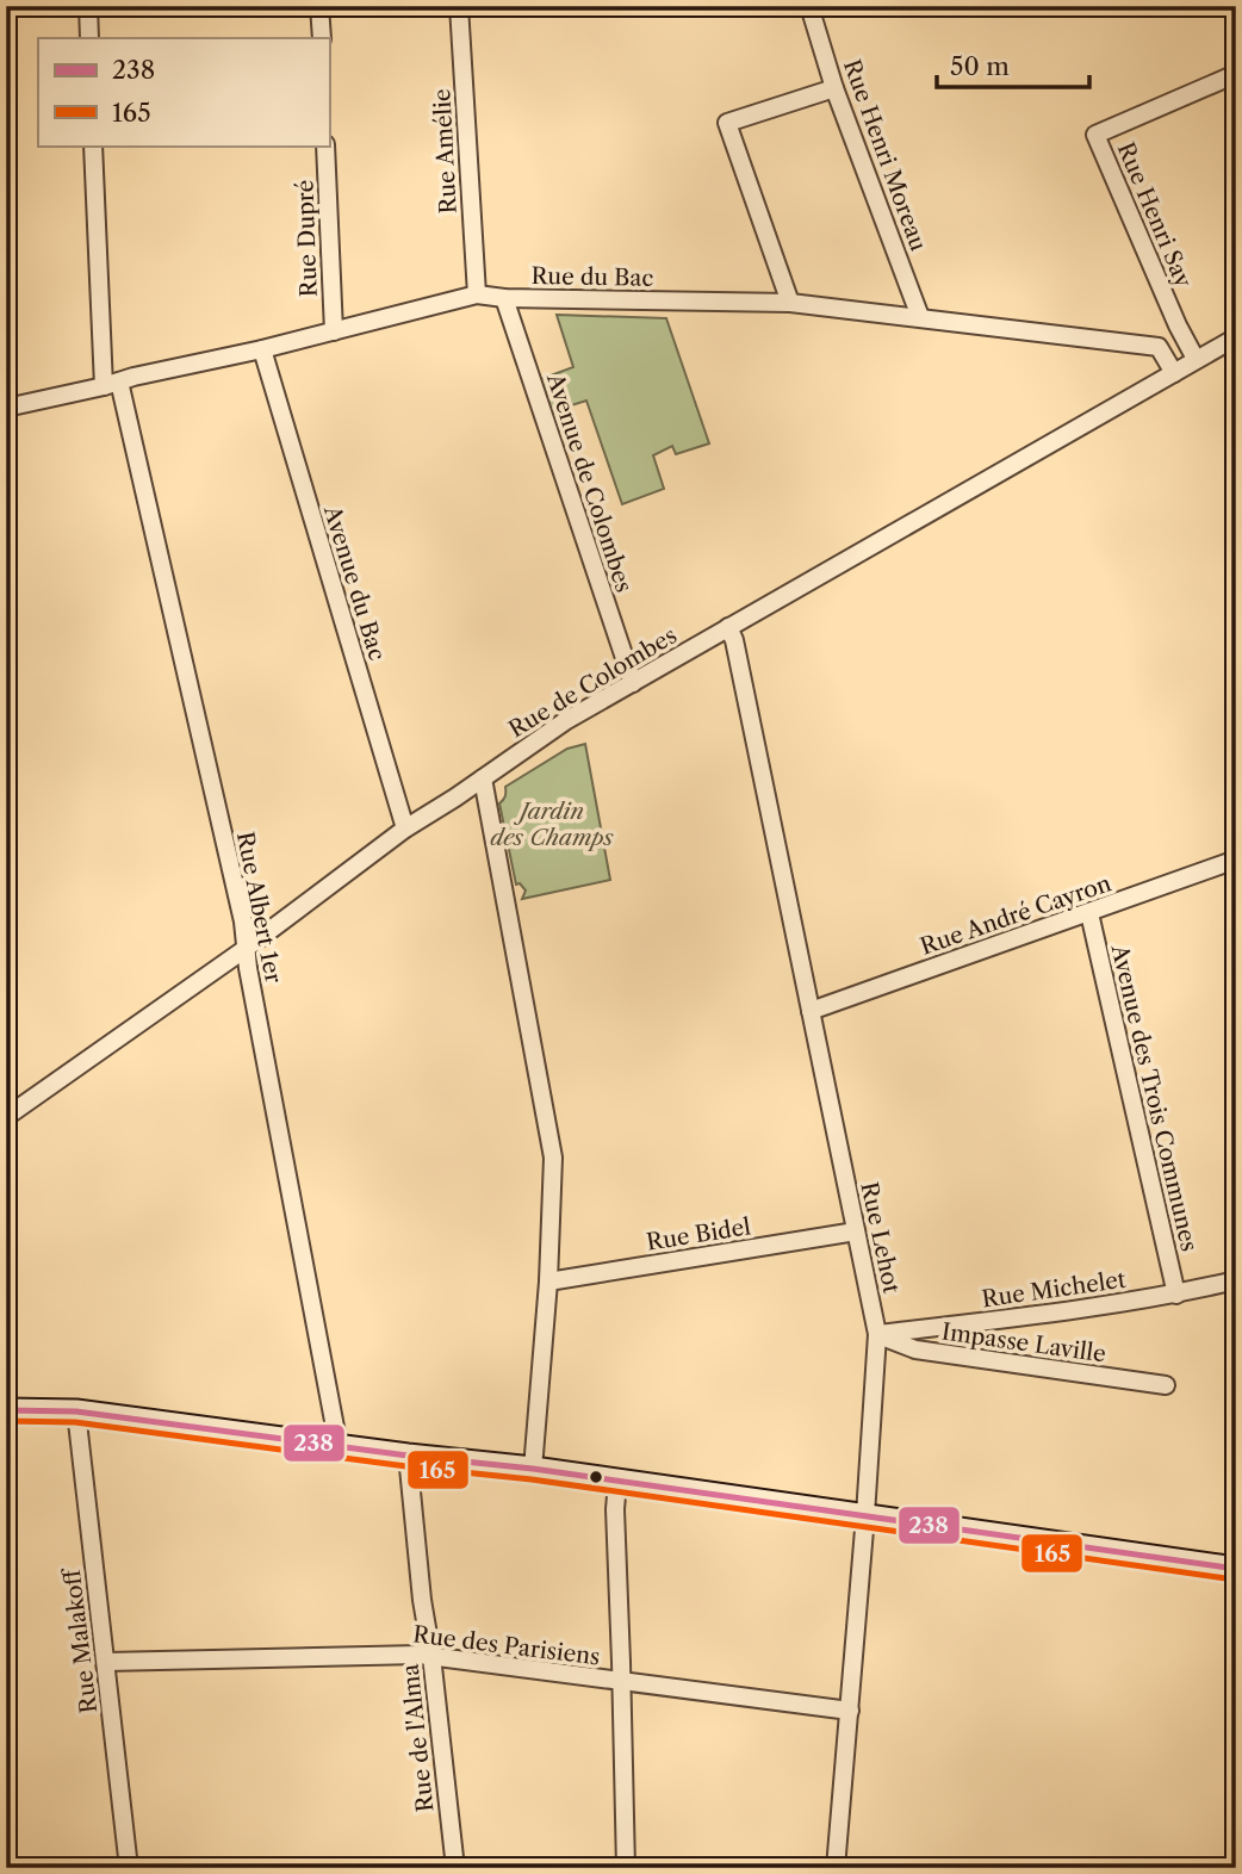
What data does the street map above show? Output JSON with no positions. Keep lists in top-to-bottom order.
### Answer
{
  "streets": {
    "street": [
      "Rue Amélie",
      "Rue Henri Moreau",
      "Rue Henri Say",
      "Rue Dupré",
      "Rue du Bac",
      "Avenue de Colombes",
      "Avenue du Bac",
      "Rue de Colombes",
      "Rue Albert 1er",
      "Rue André Cayron",
      "Avenue des Trois Communes",
      "Rue Bidel",
      "Rue Lehot",
      "Rue Michelet",
      "Impasse Laville",
      "Rue Malakoff",
      "Rue des Parisiens",
      "Rue de l'Alma"
    ]
  },
  "crossings": [
    ["Rue Amélie", "Rue du Bac"],
    ["Rue Henri Moreau", "Rue du Bac"],
    ["Rue Henri Say", "Rue de Colombes"],
    ["Rue Dupré", "Rue du Bac"],
    ["Rue du Bac", "Avenue de Colombes"],
    ["Rue du Bac", "Avenue du Bac"],
    ["Rue du Bac", "Rue Albert 1er"],
    ["Avenue de Colombes", "Rue de Colombes"],
    ["Avenue du Bac", "Rue de Colombes"],
    ["Rue de Colombes", "Rue Albert 1er"],
    ["Rue de Colombes", "Rue Lehot"],
    ["Rue André Cayron", "Avenue des Trois Communes"],
    ["Rue André Cayron", "Rue Lehot"],
    ["Avenue des Trois Communes", "Rue Michelet"],
    ["Rue Bidel", "Rue Lehot"],
    ["Rue Lehot", "Rue Michelet"],
    ["Rue Lehot", "Impasse Laville"],
    ["Rue Lehot", "Rue des Parisiens"],
    ["Rue Michelet", "Impasse Laville"],
    ["Rue Malakoff", "Rue des Parisiens"],
    ["Rue des Parisiens", "Rue de l'Alma"]
  ],
  "parks": ["Jardin des Champs"],
  "lines": ["transit line 238", "transit line 165"],
  "legend": ["238", "165"],
  "scale_bar": "50 m"
}
